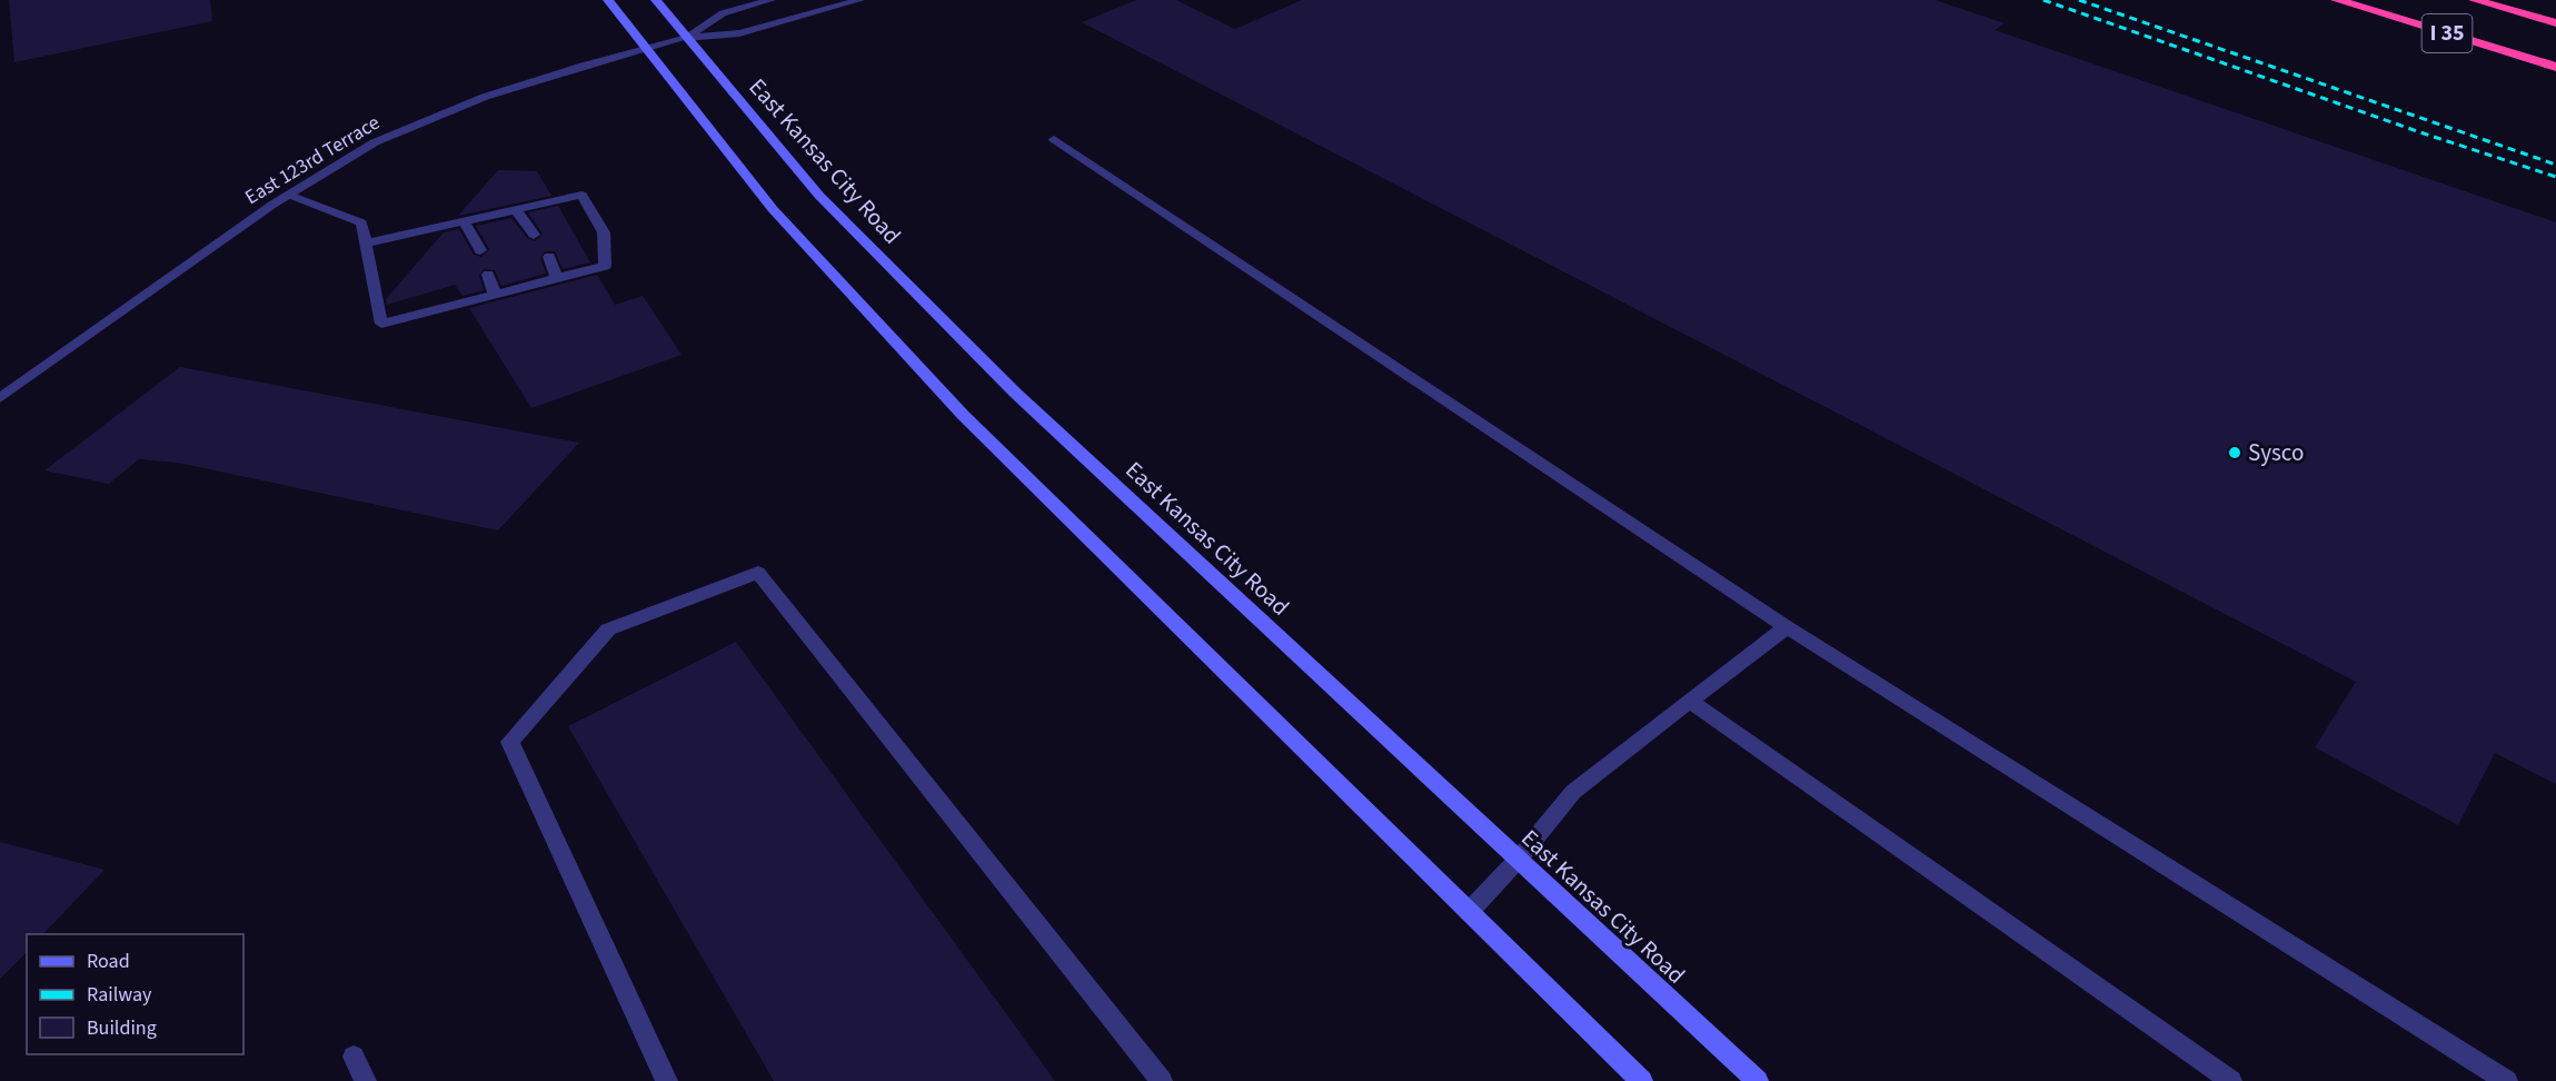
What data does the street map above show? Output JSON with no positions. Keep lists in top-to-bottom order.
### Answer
{
  "streets": {
    "highway": ["I 35"],
    "main road": ["East Kansas City Road"],
    "street": ["East 123rd Terrace"]
  },
  "crossings": [
    ["East 123rd Terrace", "East Kansas City Road"]
  ],
  "places": ["Sysco"],
  "legend": ["Road", "Railway", "Building"]
}
